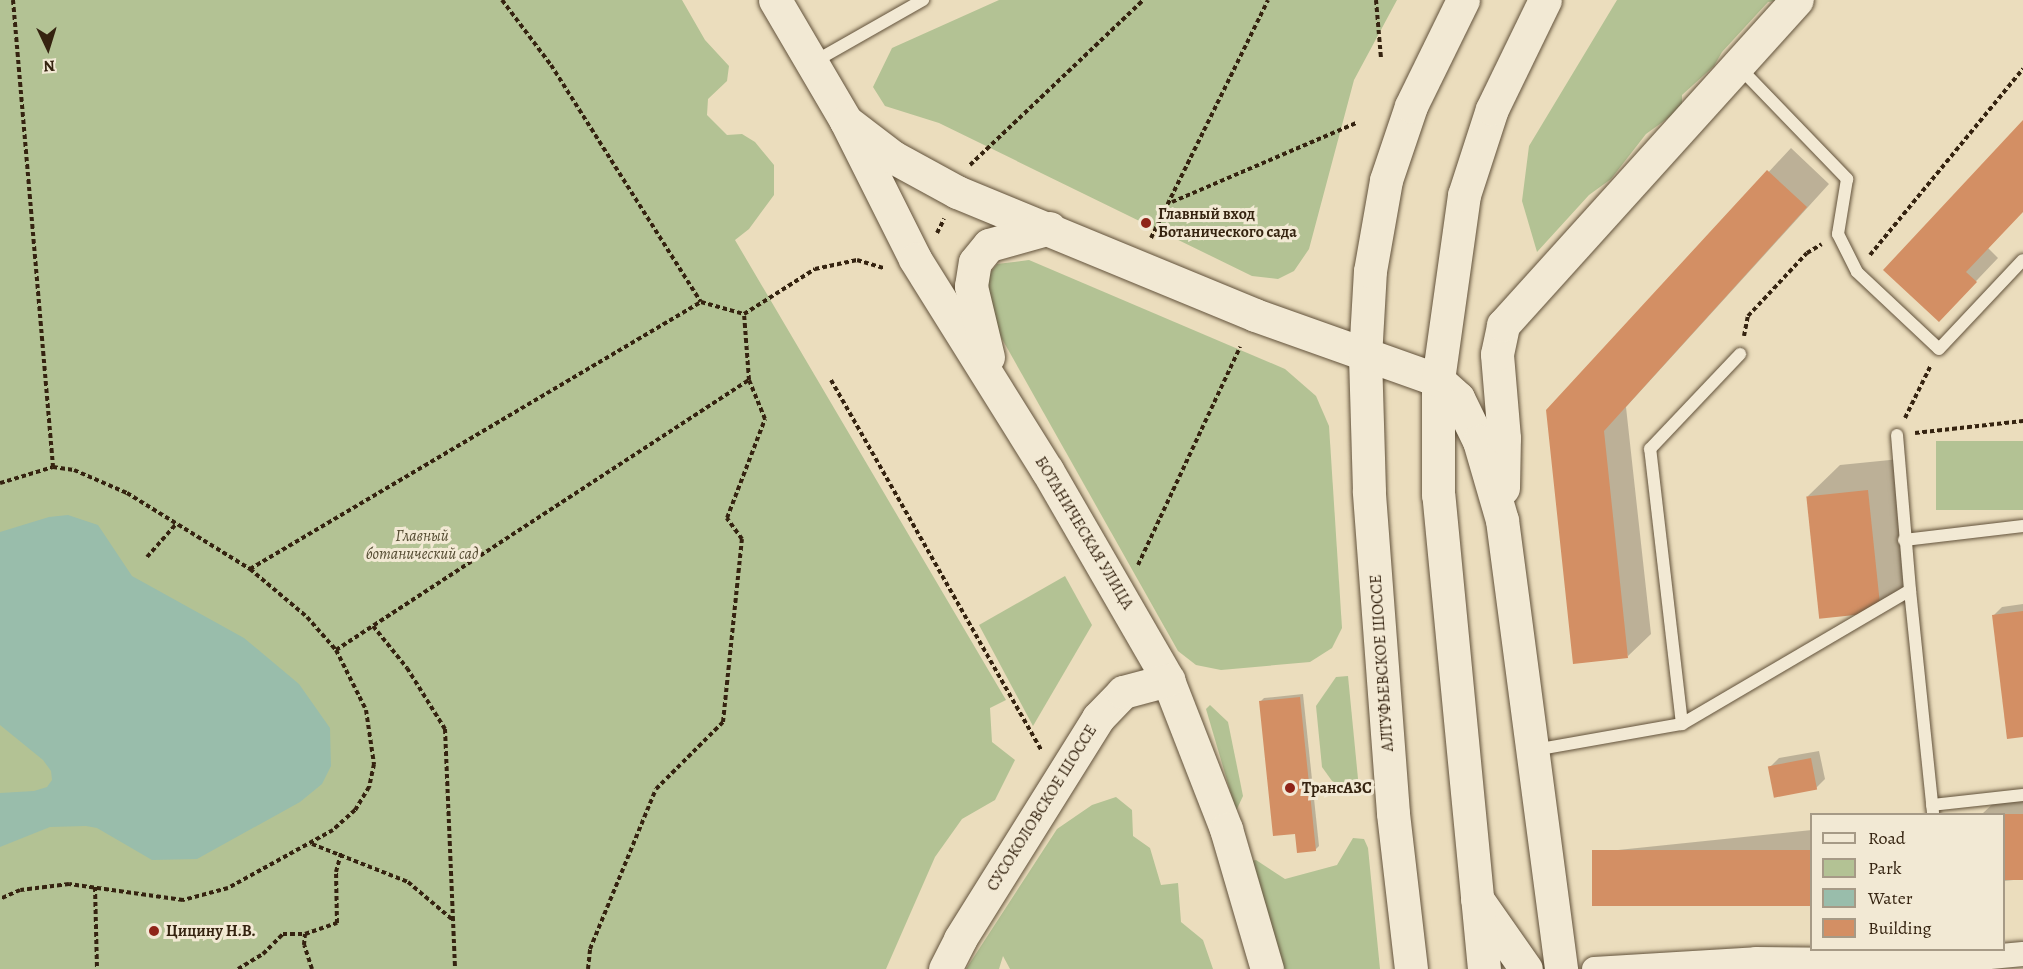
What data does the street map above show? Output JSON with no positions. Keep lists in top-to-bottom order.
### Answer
{
  "streets": {
    "main road": ["БОТАНИЧЕСКАЯ УЛИЦА", "АЛТУФЬЕВСКОЕ ШОССЕ", "СУСОКОЛОВСКОЕ ШОССЕ"]
  },
  "crossings": [
    ["БОТАНИЧЕСКАЯ УЛИЦА", "АЛТУФЬЕВСКОЕ ШОССЕ"],
    ["БОТАНИЧЕСКАЯ УЛИЦА", "СУСОКОЛОВСКОЕ ШОССЕ"]
  ],
  "parks": ["Главный ботанический сад"],
  "places": ["Главный вход Ботанического сада", "ТрансАЗС", "Цицину Н.В."],
  "legend": [
    "Road",
    "Park",
    "Water",
    "Building"
  ],
  "north": "bottom"
}
